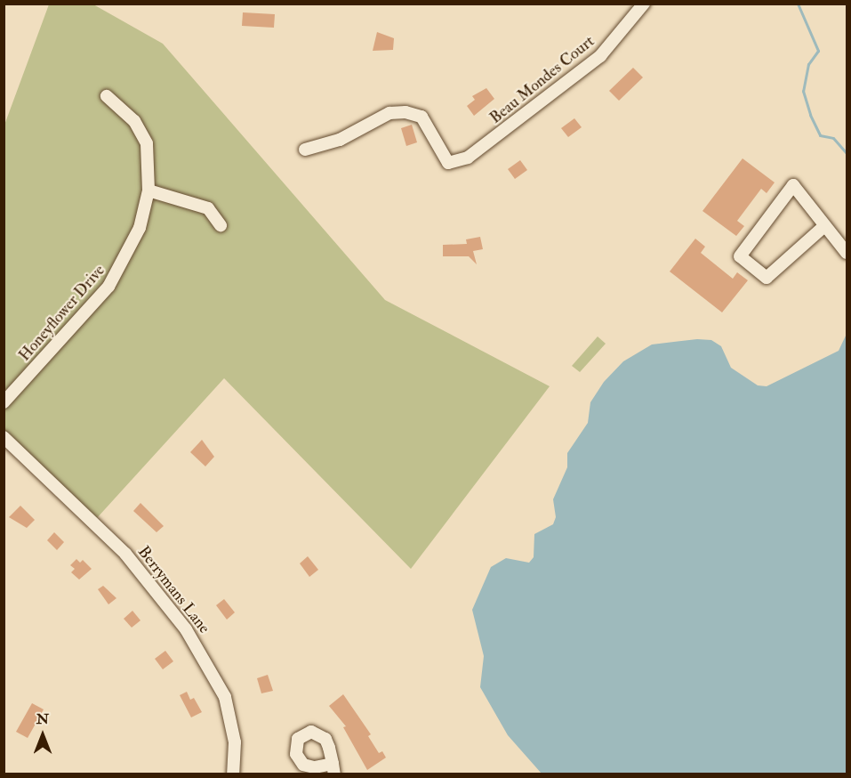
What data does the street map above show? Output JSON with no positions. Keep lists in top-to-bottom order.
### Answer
{
  "streets": {
    "street": ["Beau Mondes Court", "Honeyflower Drive", "Berrymans Lane"]
  },
  "north": "top"
}
